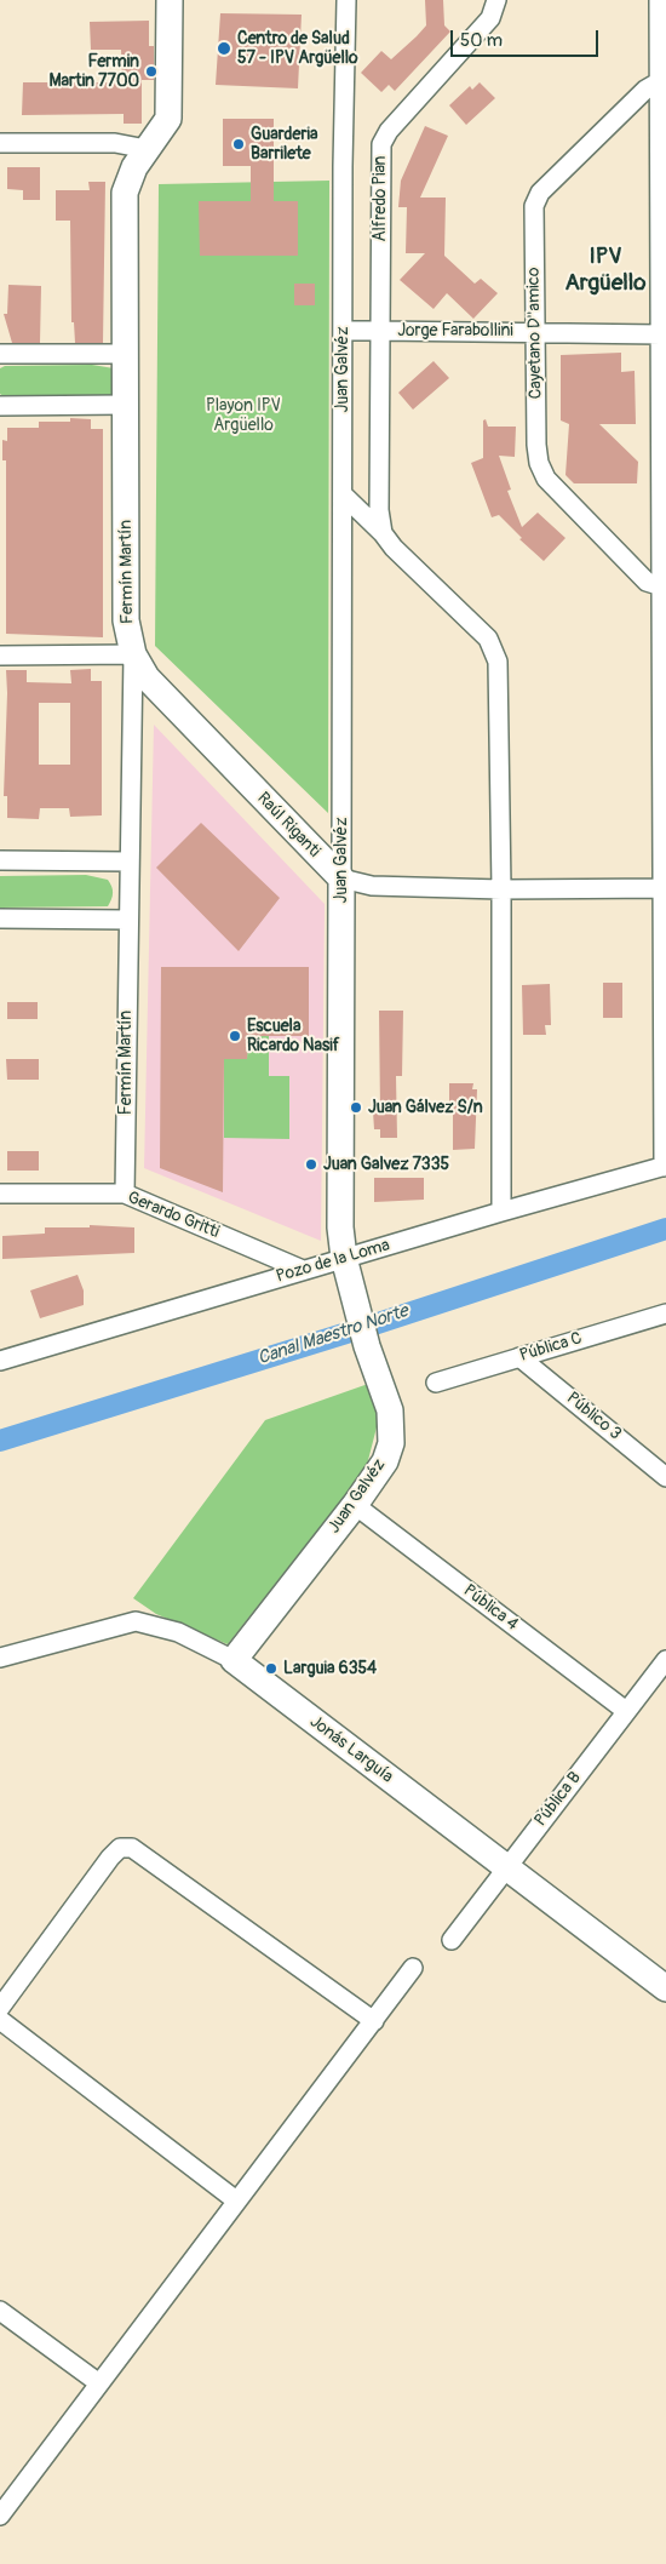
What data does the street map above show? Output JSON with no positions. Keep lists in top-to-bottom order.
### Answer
{
  "streets": {
    "main road": [
      "Juan Galvéz",
      "Fermín Martín",
      "Raúl Riganti",
      "Jonás Larguía"
    ],
    "street": [
      "Alfredo Pian",
      "Jorge Farabollini",
      "Cayetano D''amico",
      "Gerardo Gritti",
      "Pozo de la Loma",
      "Pública C",
      "Público 3",
      "Pública 4",
      "Pública B"
    ]
  },
  "crossings": [
    ["Alfredo Pian", "Jorge Farabollini"],
    ["Jorge Farabollini", "Cayetano D''amico"],
    ["Juan Galvéz", "Raúl Riganti"],
    ["Juan Galvéz", "Pozo de la Loma"],
    ["Juan Galvéz", "Pública 4"],
    ["Juan Galvéz", "Jonás Larguía"],
    ["Fermín Martín", "Raúl Riganti"],
    ["Fermín Martín", "Gerardo Gritti"],
    ["Gerardo Gritti", "Pozo de la Loma"],
    ["Pública C", "Público 3"],
    ["Pública 4", "Pública B"],
    ["Jonás Larguía", "Pública B"]
  ],
  "districts": ["IPV Argüello"],
  "water": ["Canal Maestro Norte"],
  "parks": ["Playon IPV Argüello"],
  "places": [
    "Centro de Salud 57 - IPV Argüello",
    "Fermin Martin 7700",
    "Guarderia Barrilete",
    "Escuela Ricardo Nasif",
    "Juan Gálvez S/n",
    "Juan Galvez 7335",
    "Larguia 6354"
  ],
  "scale_bar": "50 m"
}
